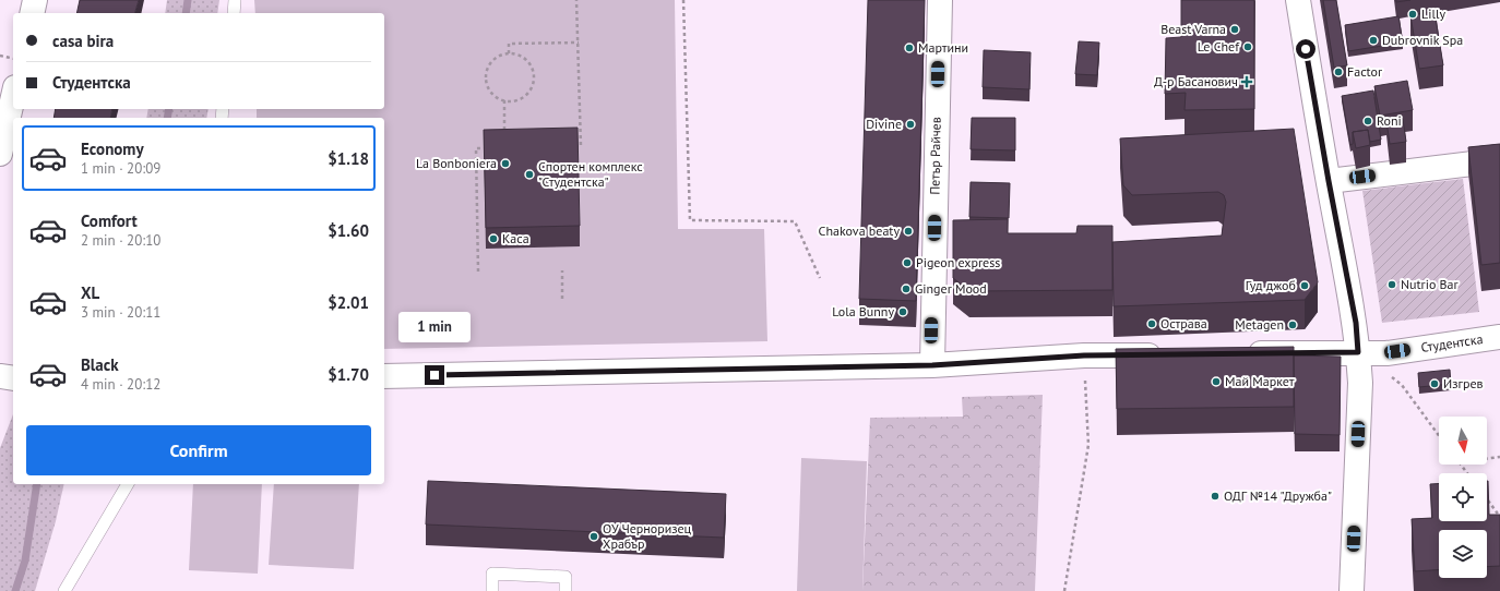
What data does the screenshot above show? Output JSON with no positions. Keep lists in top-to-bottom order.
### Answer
{
  "streets": {
    "street": ["Петър Райчев", "Студентска"]
  },
  "places": {
    "other": [
      "Lilly",
      "Beast Varna",
      "Dubrovnik Spa",
      "Le Chef",
      "Мартини",
      "Factor",
      "Roni",
      "Divine",
      "La Bonboniera",
      "Спортен комплекс \"Студентска\"",
      "Chakova beaty",
      "Каса",
      "Pigeon express",
      "Nutrio Bar",
      "Гуд джоб",
      "Ginger Mood",
      "Lola Bunny",
      "Острава",
      "Metagen",
      "Май Маркет",
      "Изгрев",
      "ОДГ №14 \"Дружба\"",
      "ОУ Черноризец Храбър"
    ],
    "health": ["Д-р Басанович"]
  },
  "north": "bottom",
  "page": {
    "banner": ["casa bira", "Студентска"],
    "list": [
      {
        "name": "Economy",
        "note": "1 min · 20:09",
        "value": "$1.18"
      },
      {
        "name": "Comfort",
        "note": "2 min · 20:10",
        "value": "$1.60"
      },
      {
        "name": "XL",
        "note": "3 min · 20:11",
        "value": "$2.01"
      },
      {
        "name": "Black",
        "note": "4 min · 20:12",
        "value": "$1.70"
      }
    ],
    "bubble": "1 min",
    "buttons": "Confirm"
  }
}
